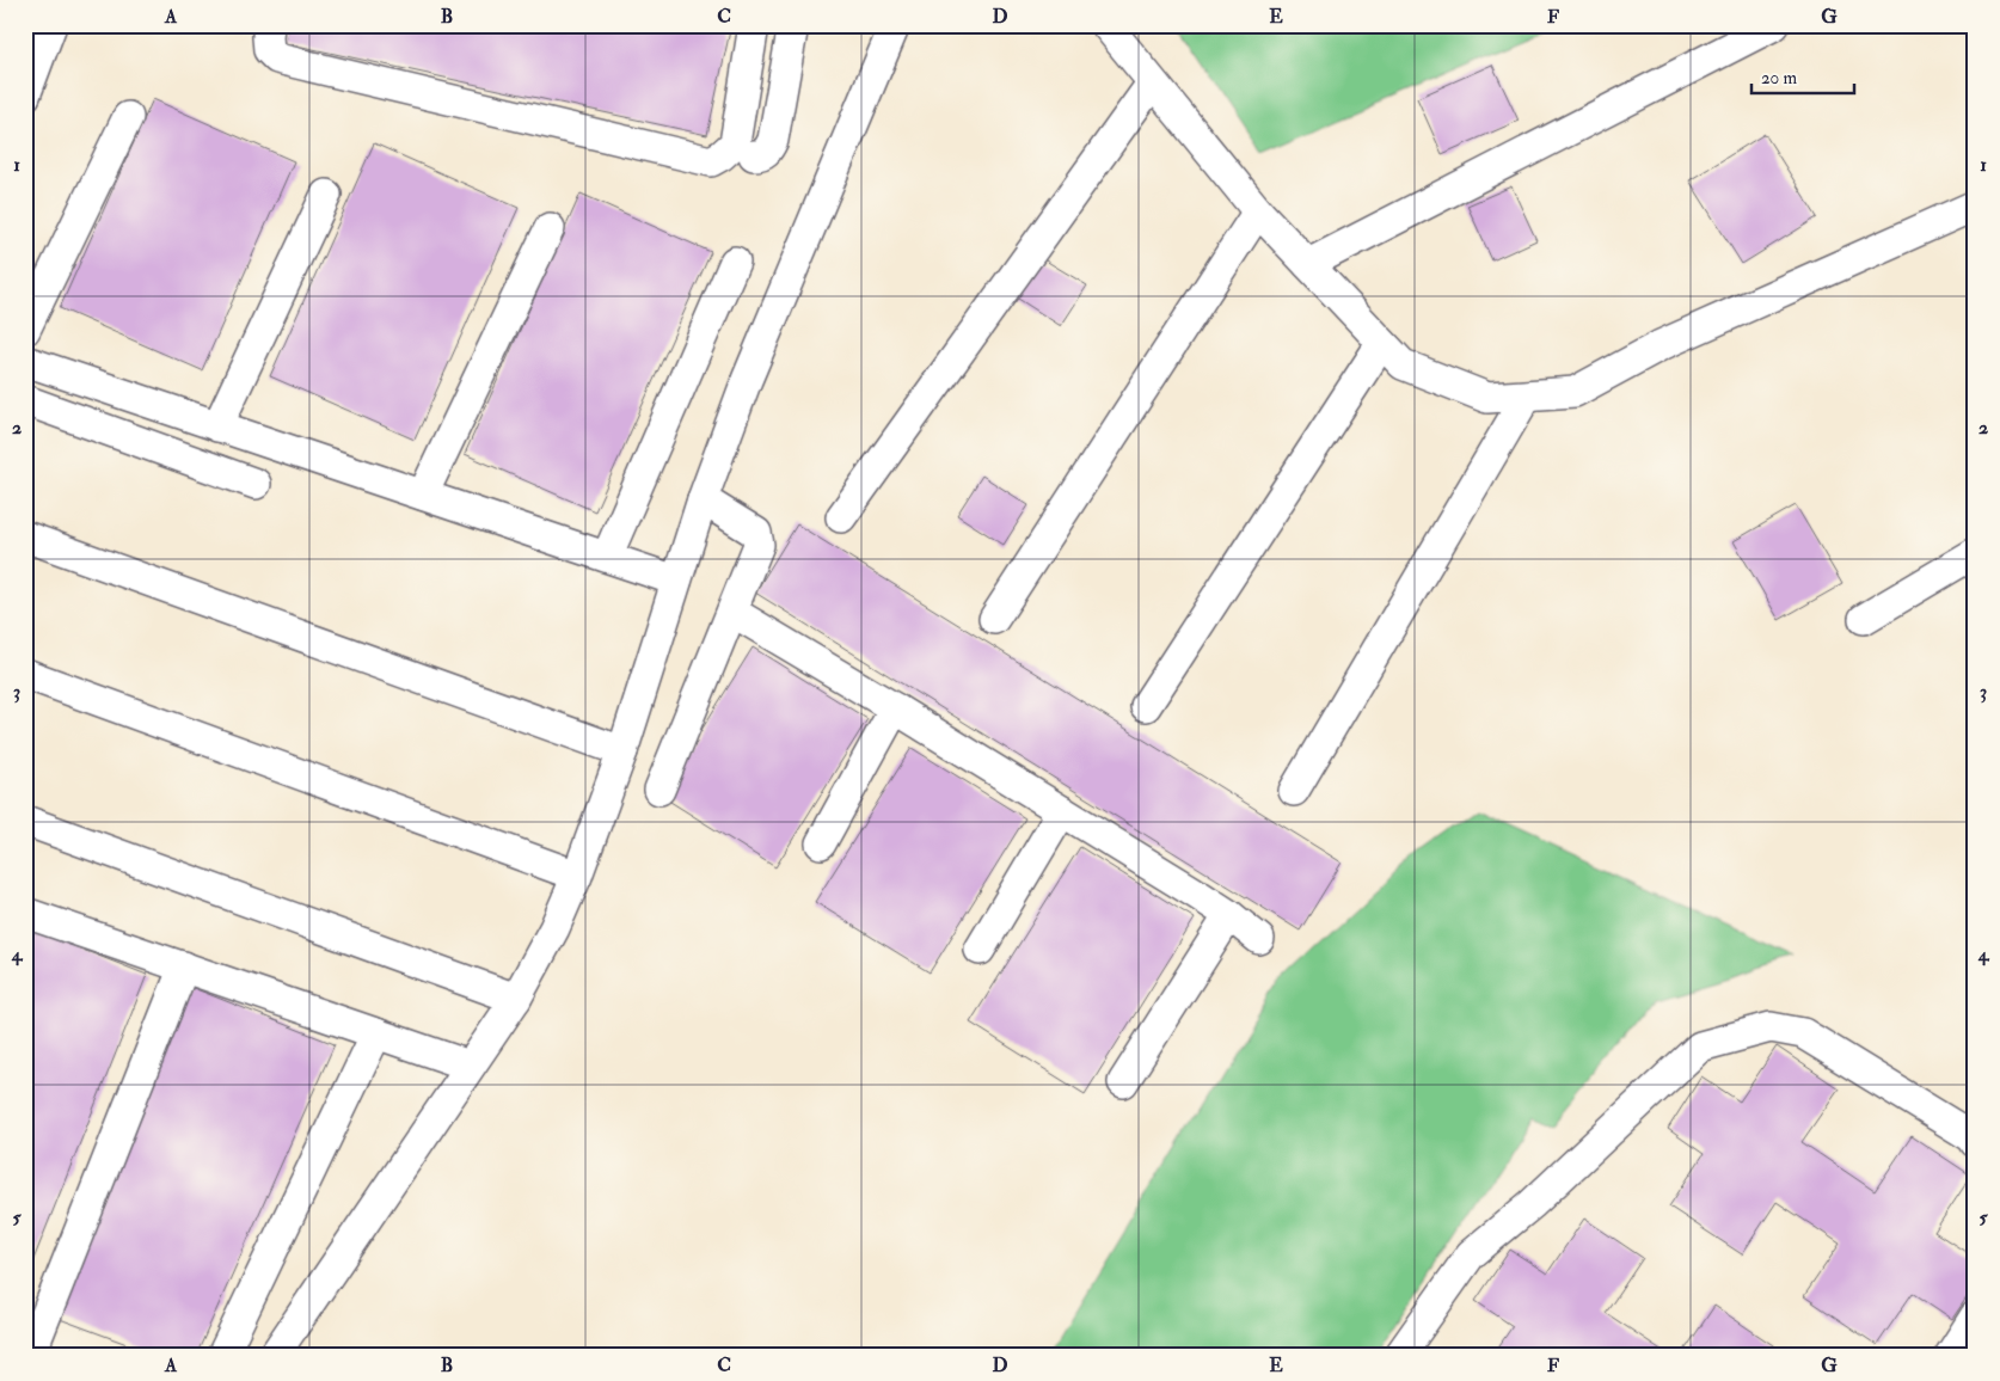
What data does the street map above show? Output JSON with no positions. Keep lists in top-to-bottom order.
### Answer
{
  "scale_bar": "20 m",
  "grid": {
    "columns": [
      "A",
      "B",
      "C",
      "D",
      "E",
      "F",
      "G"
    ],
    "rows": [
      "1",
      "2",
      "3",
      "4",
      "5"
    ]
  }
}
